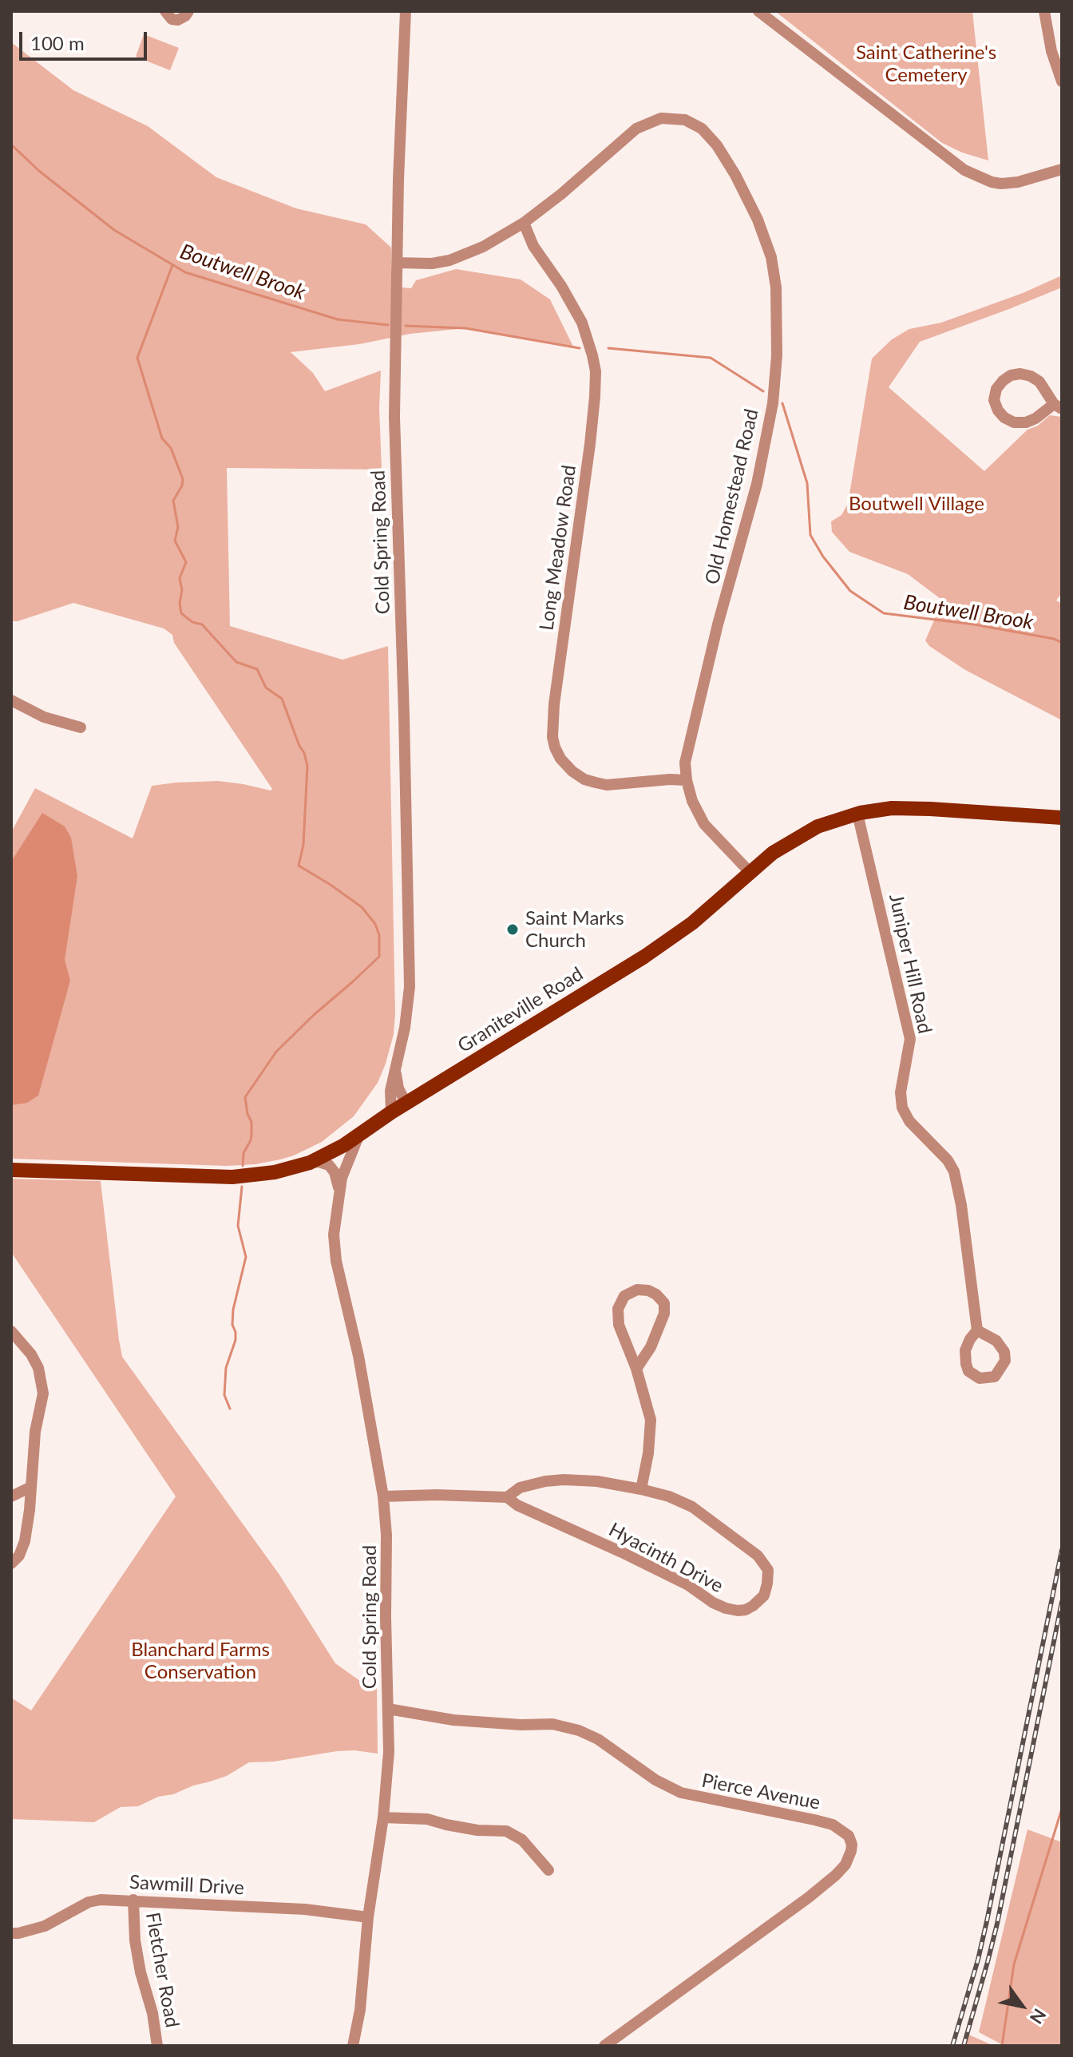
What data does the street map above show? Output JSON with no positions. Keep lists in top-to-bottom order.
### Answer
{
  "streets": {
    "main road": ["Graniteville Road"],
    "street": [
      "Old Homestead Road",
      "Cold Spring Road",
      "Long Meadow Road",
      "Juniper Hill Road",
      "Hyacinth Drive",
      "Pierce Avenue",
      "Sawmill Drive",
      "Fletcher Road"
    ]
  },
  "crossings": [
    ["Old Homestead Road", "Cold Spring Road"],
    ["Old Homestead Road", "Long Meadow Road"],
    ["Old Homestead Road", "Graniteville Road"],
    ["Cold Spring Road", "Graniteville Road"],
    ["Cold Spring Road", "Hyacinth Drive"],
    ["Cold Spring Road", "Pierce Avenue"],
    ["Cold Spring Road", "Sawmill Drive"],
    ["Juniper Hill Road", "Graniteville Road"],
    ["Sawmill Drive", "Fletcher Road"]
  ],
  "water": ["Boutwell Brook"],
  "parks": ["Saint Catherine's Cemetery", "Boutwell Village", "Blanchard Farms Conservation"],
  "places": ["Saint Marks Church"],
  "scale_bar": "100 m",
  "north": "bottom right"
}
